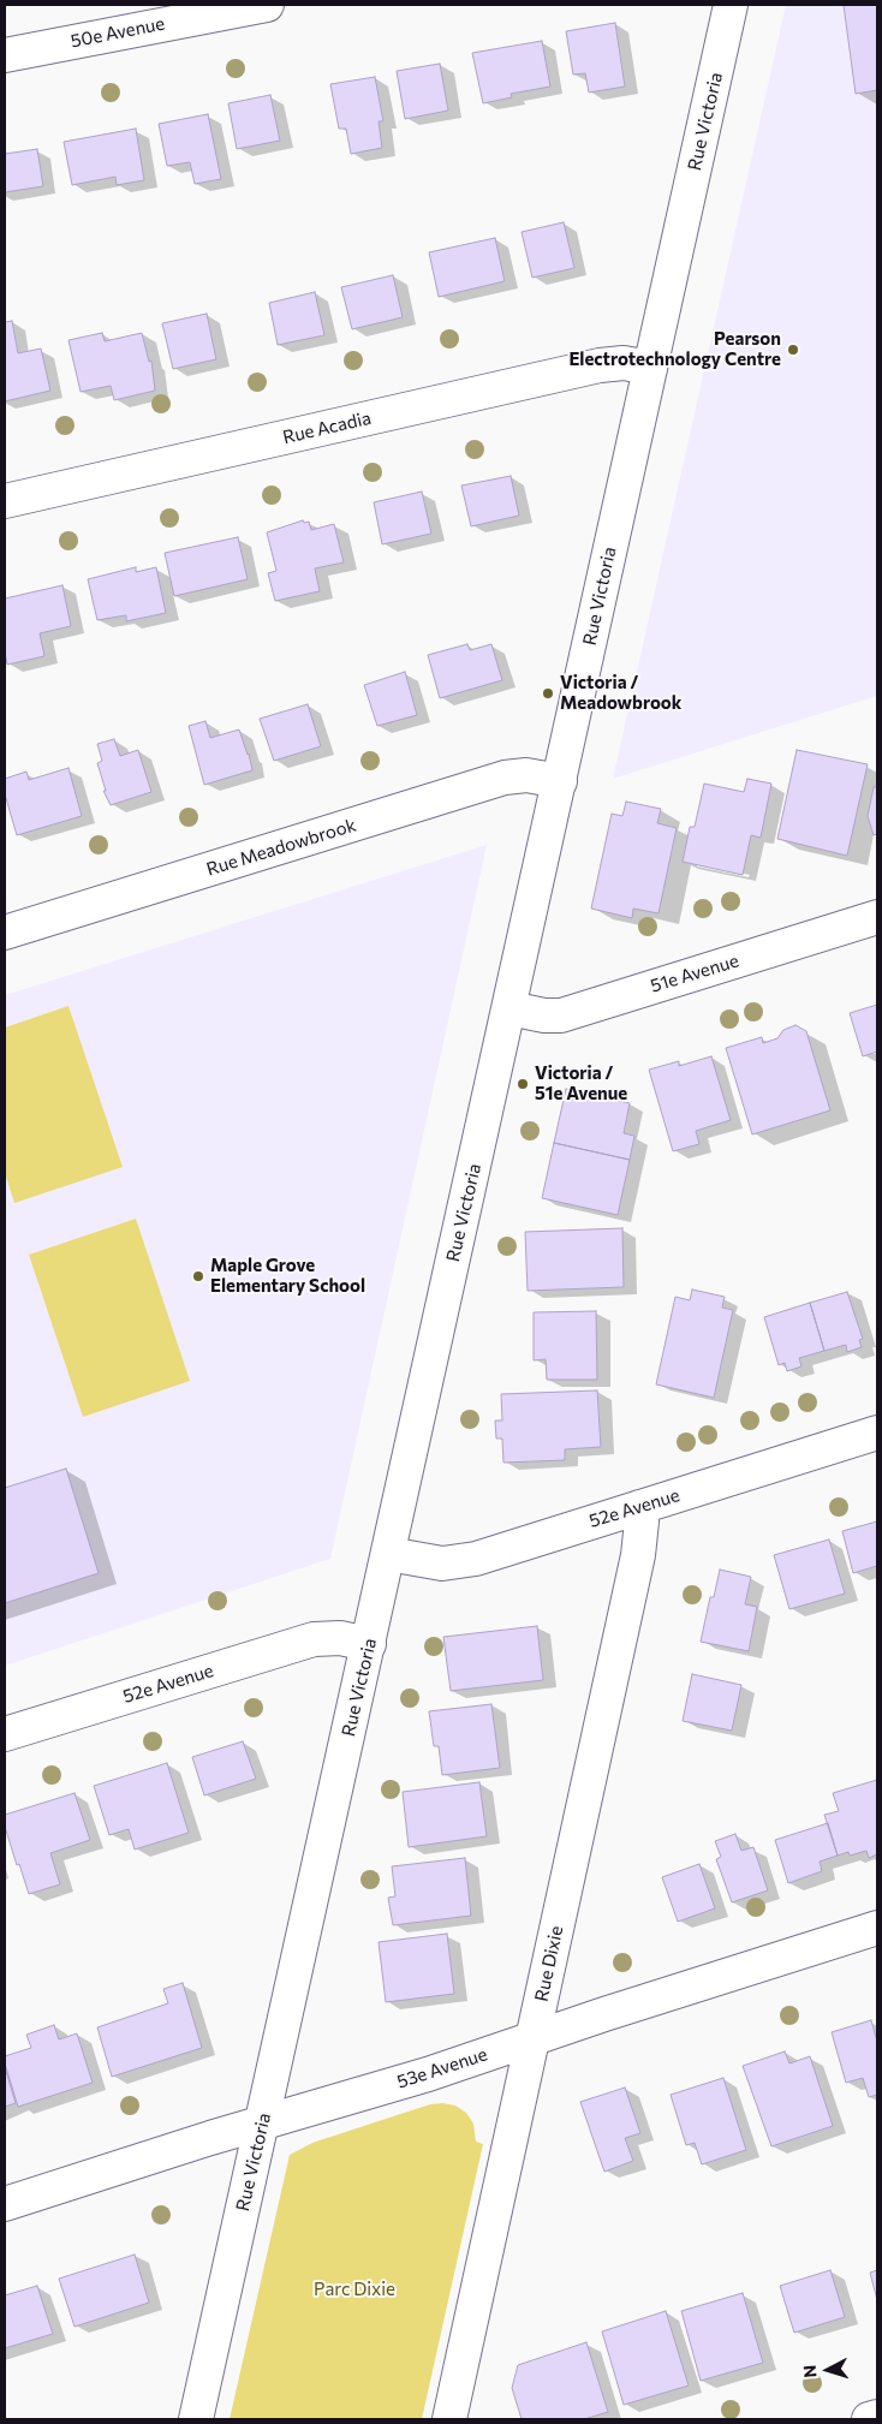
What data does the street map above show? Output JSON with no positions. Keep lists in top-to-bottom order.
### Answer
{
  "streets": {
    "street": [
      "50e Avenue",
      "Rue Victoria",
      "Rue Acadia",
      "Rue Meadowbrook",
      "51e Avenue",
      "52e Avenue",
      "Rue Dixie",
      "53e Avenue"
    ]
  },
  "crossings": [
    ["Rue Victoria", "Rue Acadia"],
    ["Rue Victoria", "Rue Meadowbrook"],
    ["Rue Victoria", "51e Avenue"],
    ["Rue Victoria", "52e Avenue"],
    ["Rue Victoria", "53e Avenue"],
    ["52e Avenue", "Rue Dixie"],
    ["Rue Dixie", "53e Avenue"]
  ],
  "parks": ["Parc Dixie"],
  "places": [
    "Pearson Electrotechnology Centre",
    "Victoria / Meadowbrook",
    "Victoria / 51e Avenue",
    "Maple Grove Elementary School"
  ],
  "north": "left"
}
